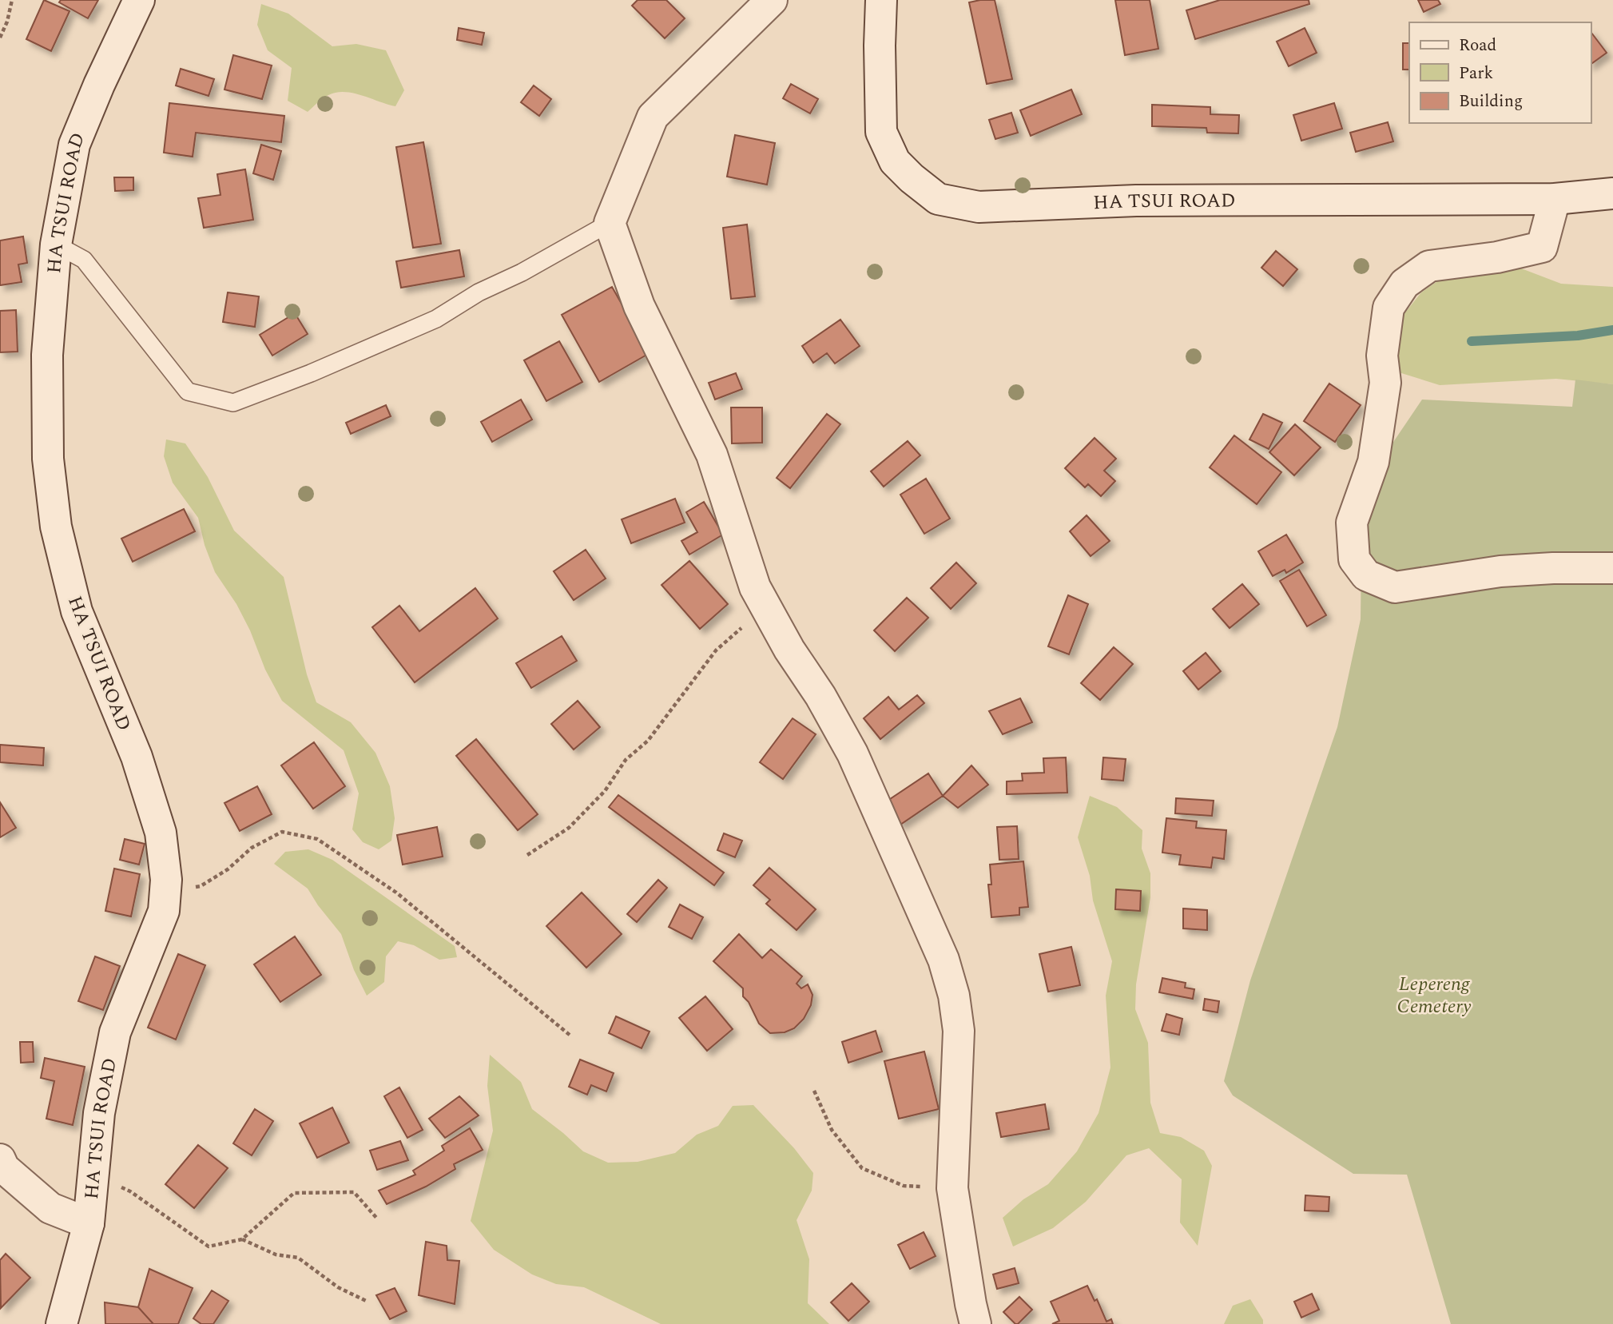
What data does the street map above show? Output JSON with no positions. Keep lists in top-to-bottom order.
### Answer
{
  "streets": {
    "street": ["HA TSUI ROAD"]
  },
  "parks": ["Lepereng Cemetery"],
  "legend": ["Road", "Park", "Building"]
}
